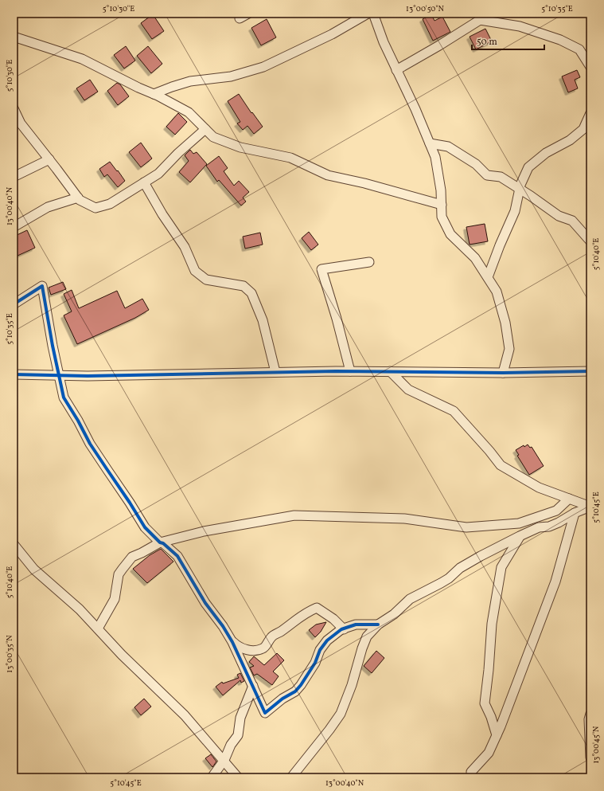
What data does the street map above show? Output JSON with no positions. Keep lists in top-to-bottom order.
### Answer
{
  "scale_bar": "50 m",
  "coordinates": [
    "5°10'30\"E",
    "13°00'50\"N",
    "5°10'35\"E",
    "13°00'40\"N",
    "5°10'40\"E",
    "5°10'45\"E",
    "13°00'35\"N",
    "13°00'45\"N"
  ]
}
